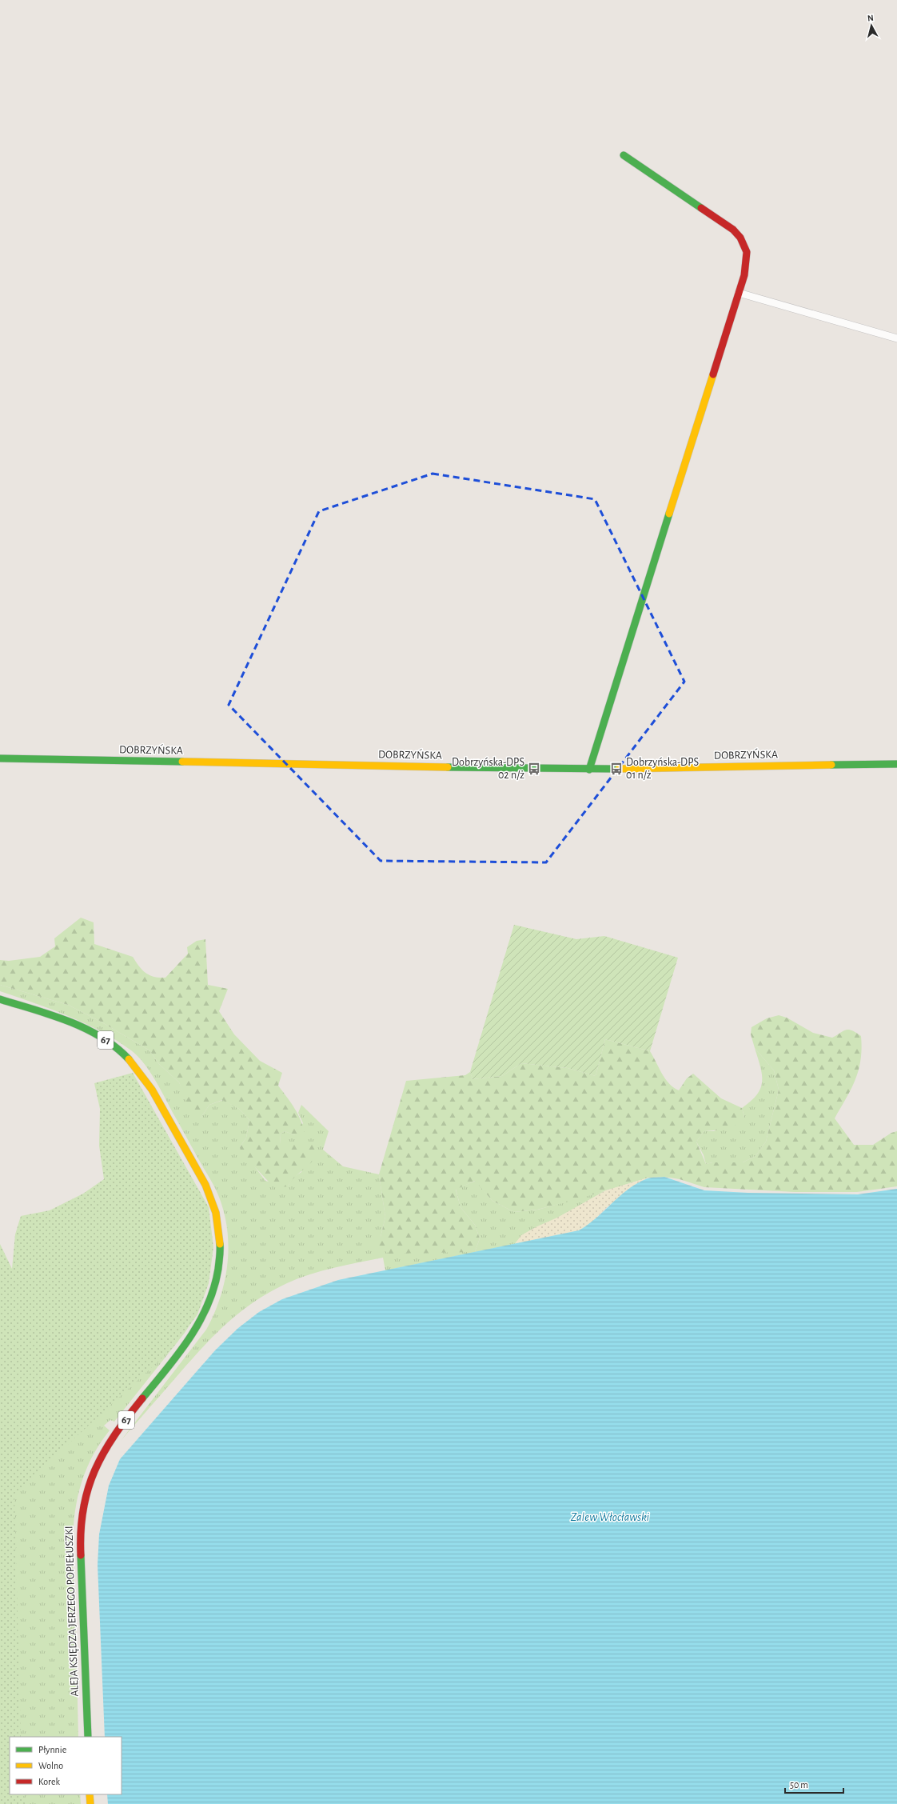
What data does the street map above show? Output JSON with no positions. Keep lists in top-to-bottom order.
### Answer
{
  "streets": {
    "street": ["DOBRZYŃSKA", "67", "ALEJA KSIĘDZA JERZEGO POPIEŁUSZKI"]
  },
  "water": ["Zalew Włocławski"],
  "places": {
    "bus stop": ["Dobrzyńska-DPS 02 n/ż", "Dobrzyńska-DPS 01 n/ż"]
  },
  "legend": ["Płynnie", "Wolno", "Korek"],
  "scale_bar": "50 m",
  "north": "top"
}
